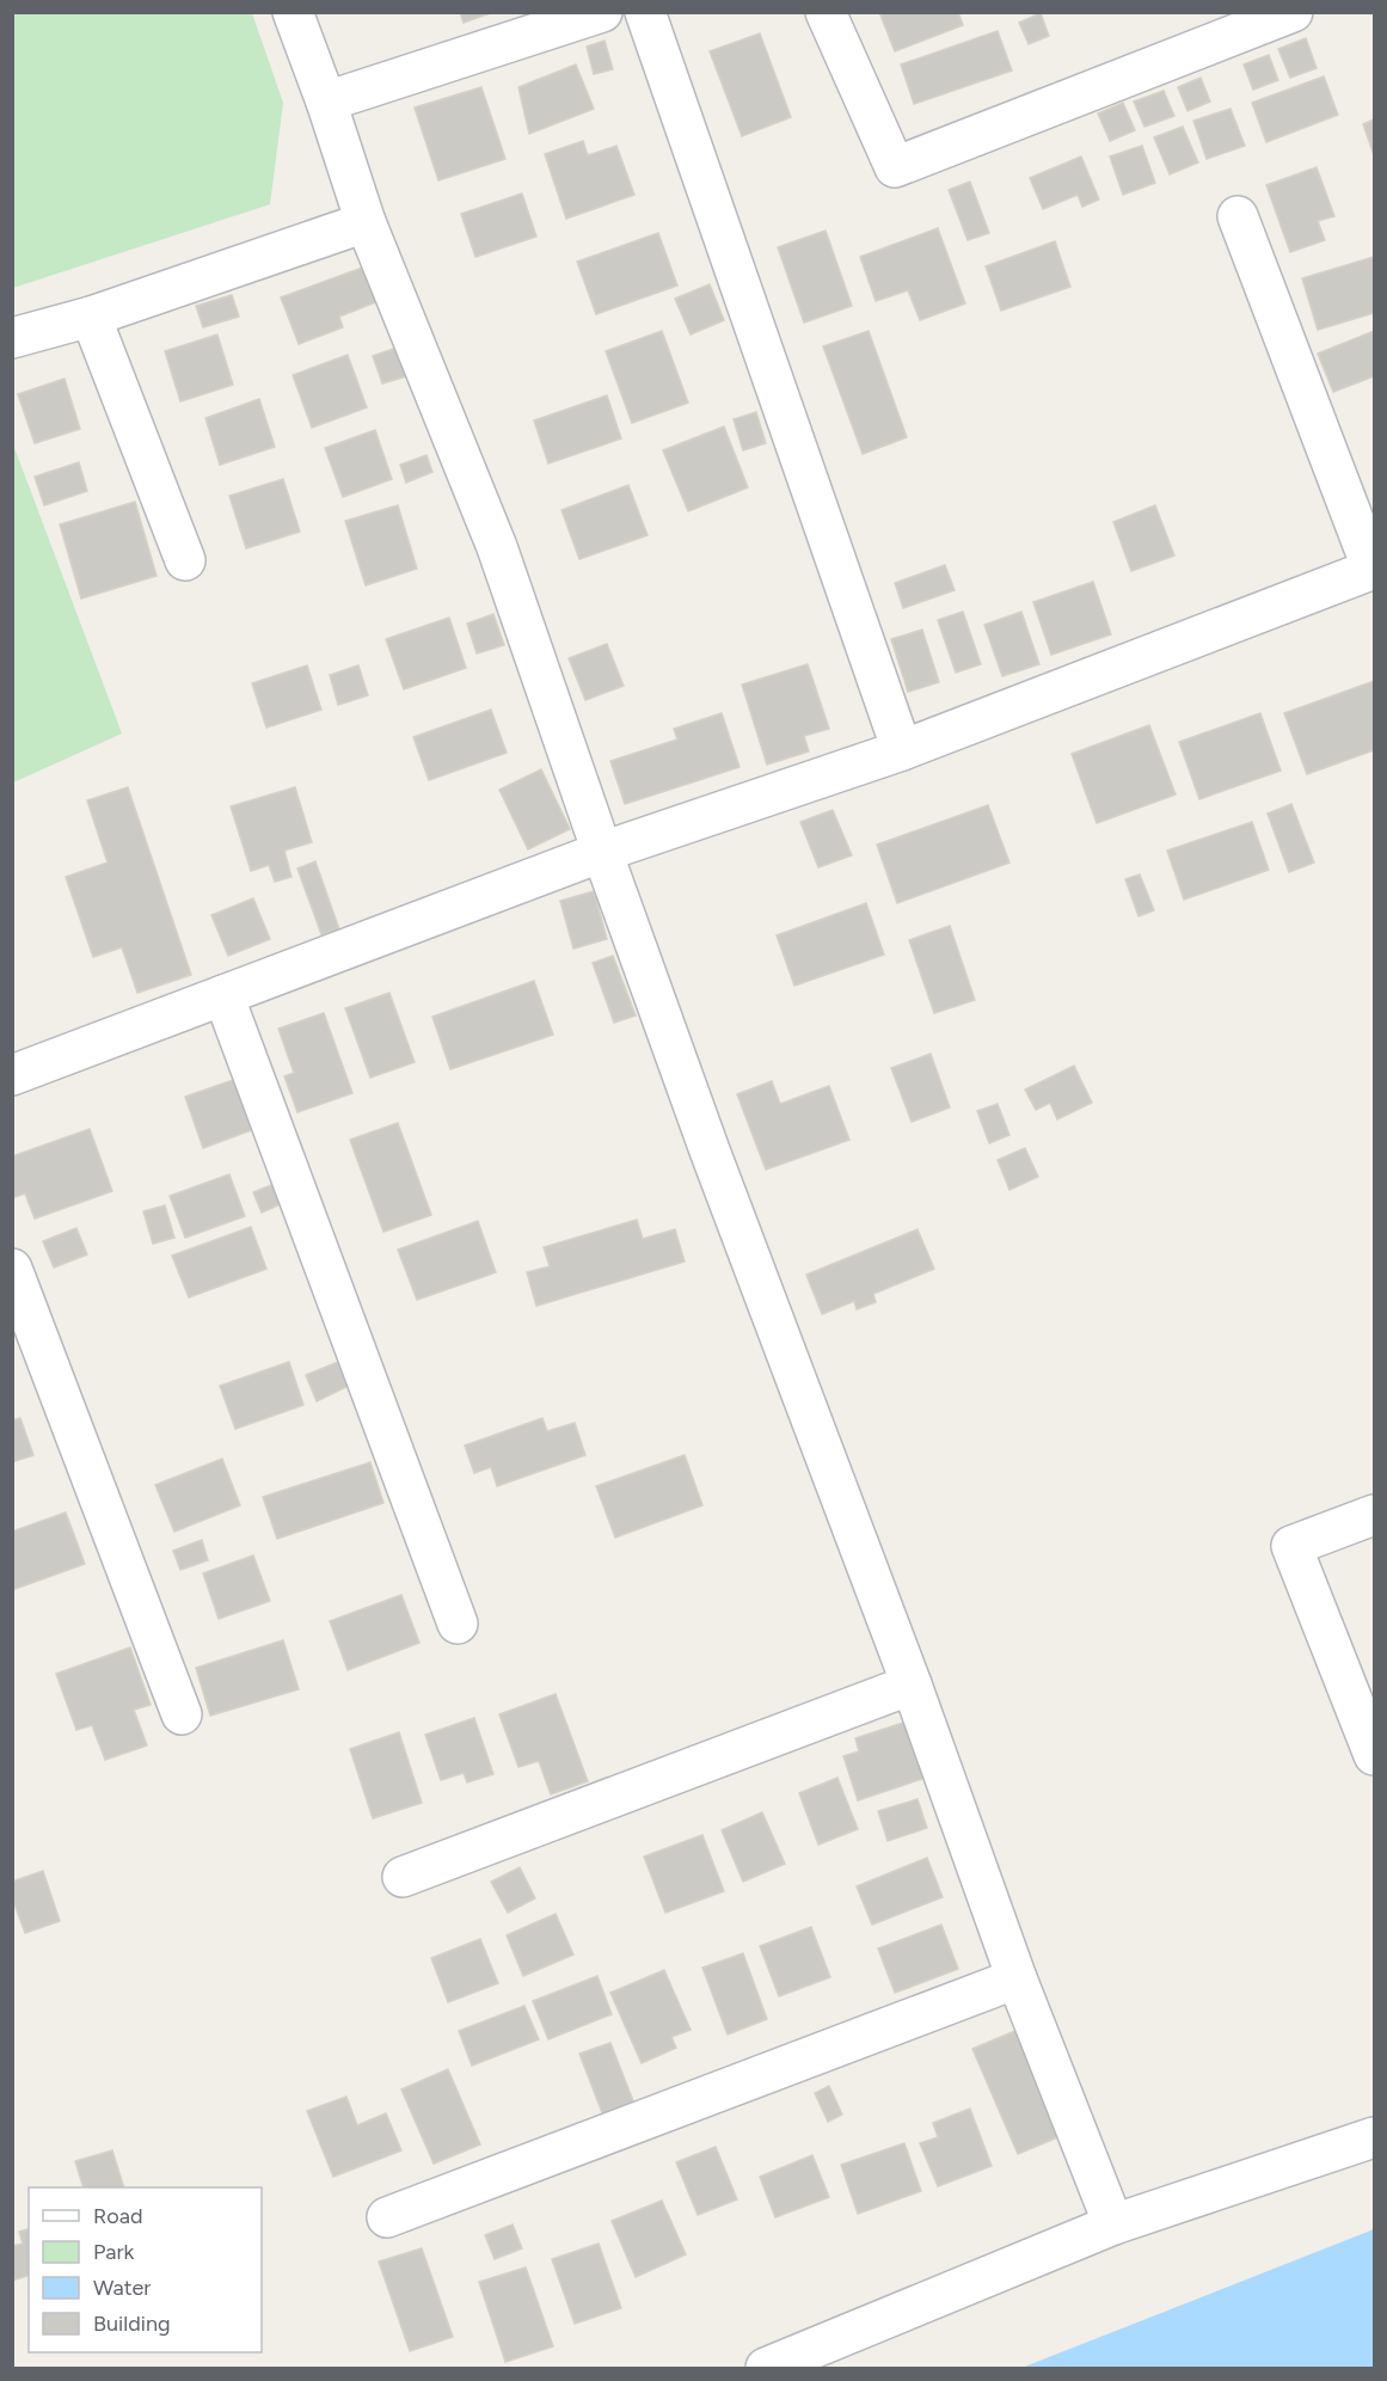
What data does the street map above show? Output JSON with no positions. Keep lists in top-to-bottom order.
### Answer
{
  "legend": [
    "Road",
    "Park",
    "Water",
    "Building"
  ]
}
